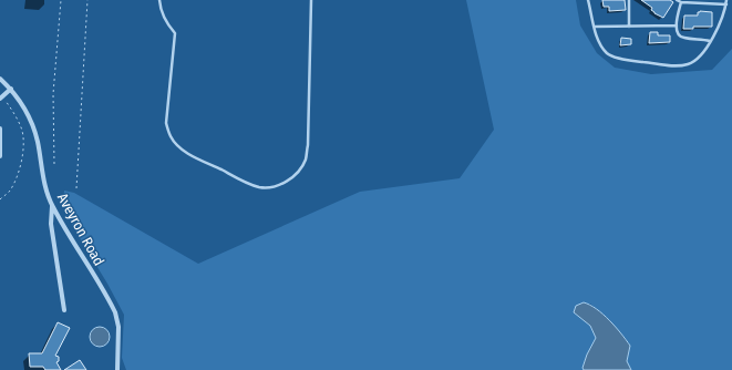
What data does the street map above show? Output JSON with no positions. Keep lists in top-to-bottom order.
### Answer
{
  "streets": {
    "street": ["Aveyron Road"]
  }
}
